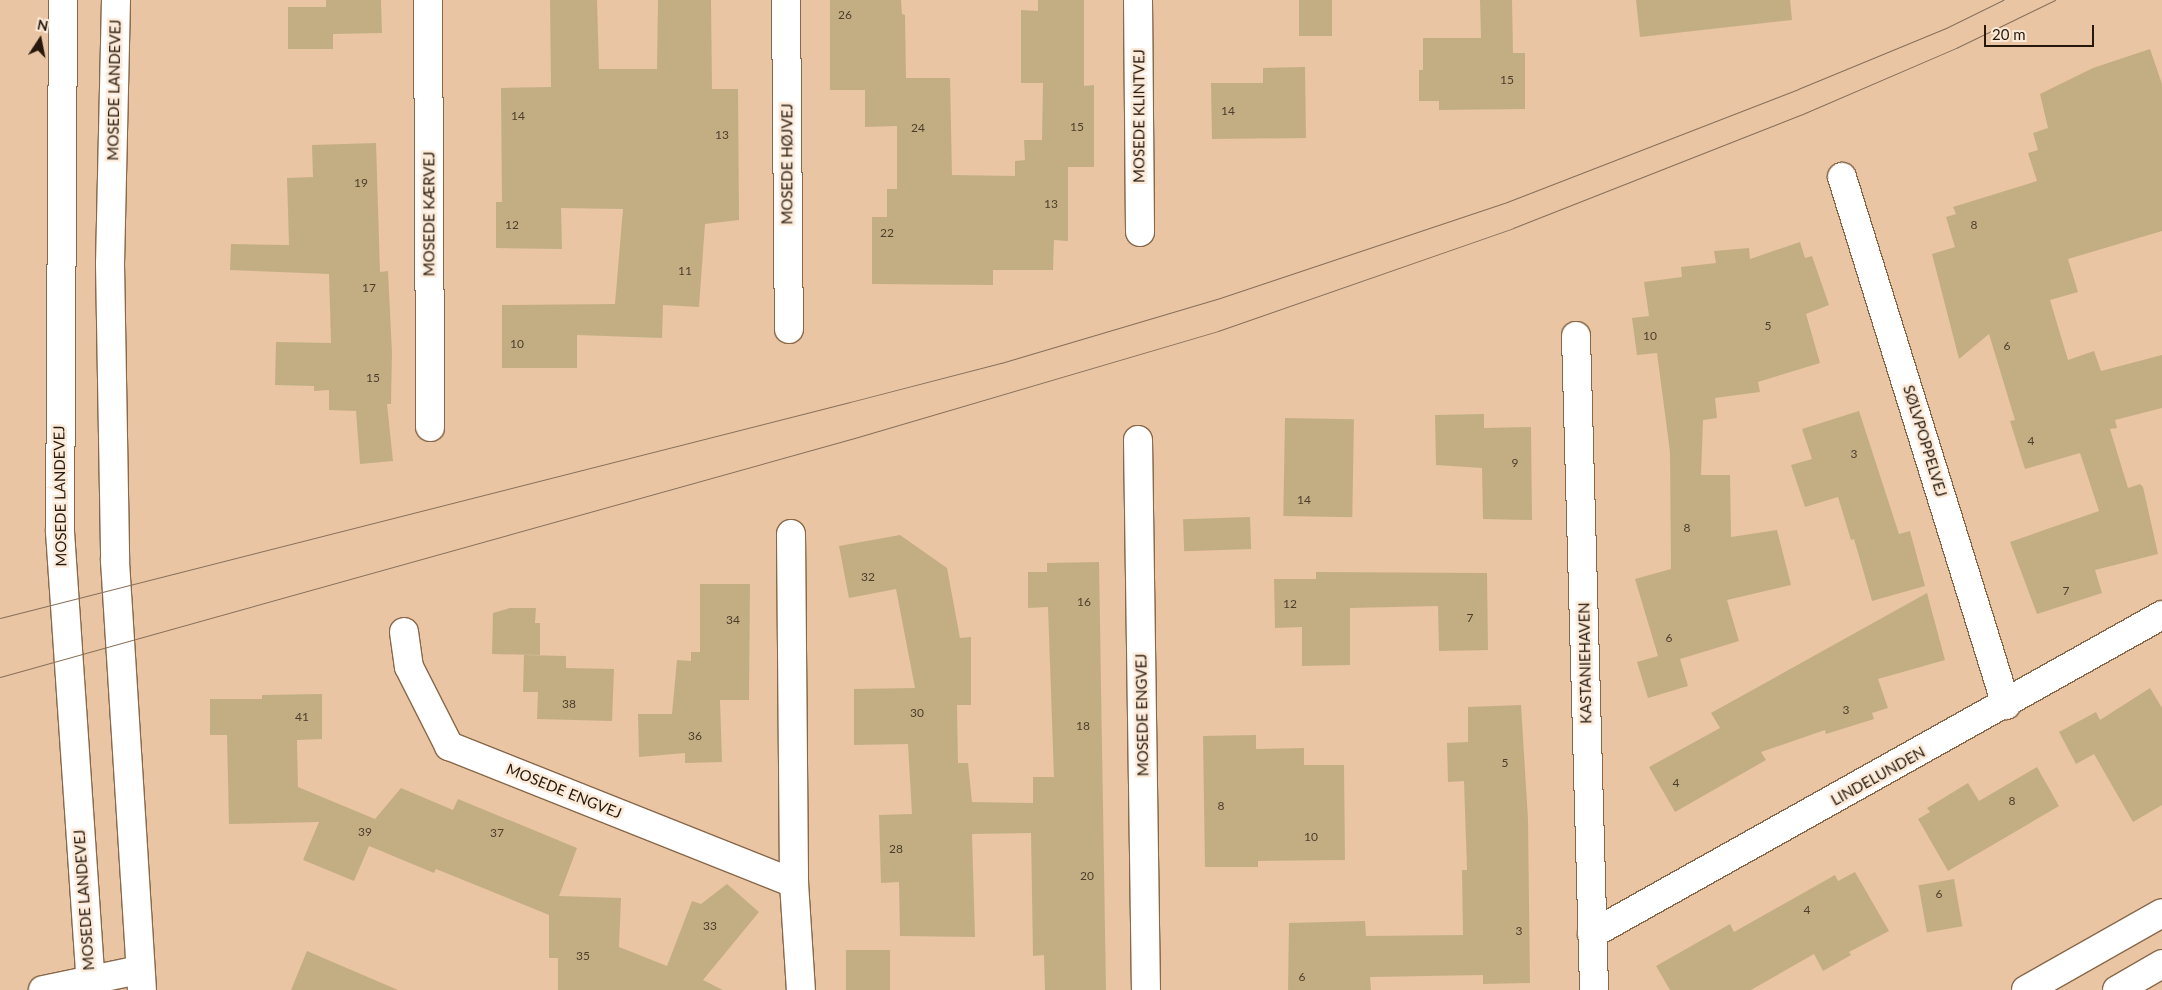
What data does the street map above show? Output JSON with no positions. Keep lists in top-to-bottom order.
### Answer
{
  "streets": {
    "street": [
      "MOSEDE LANDEVEJ",
      "MOSEDE KLINTVEJ",
      "MOSEDE HØJVEJ",
      "MOSEDE KÆRVEJ",
      "SØLVPOPPELVEJ",
      "KASTANIEHAVEN",
      "MOSEDE ENGVEJ",
      "LINDELUNDEN"
    ]
  },
  "crossings": [
    ["SØLVPOPPELVEJ", "LINDELUNDEN"],
    ["KASTANIEHAVEN", "LINDELUNDEN"]
  ],
  "house_numbers": [
    "26",
    "15",
    "14",
    "14",
    "15",
    "24",
    "13",
    "19",
    "13",
    "12",
    "8",
    "22",
    "11",
    "17",
    "5",
    "10",
    "10",
    "6",
    "15",
    "4",
    "3",
    "9",
    "14",
    "8",
    "32",
    "7",
    "16",
    "12",
    "7",
    "34",
    "6",
    "38",
    "3",
    "30",
    "41",
    "18",
    "36",
    "5",
    "4",
    "8",
    "8",
    "39",
    "37",
    "10",
    "28",
    "20",
    "6",
    "4",
    "33",
    "3",
    "35",
    "6"
  ],
  "scale_bar": "20 m",
  "north": "top"
}
